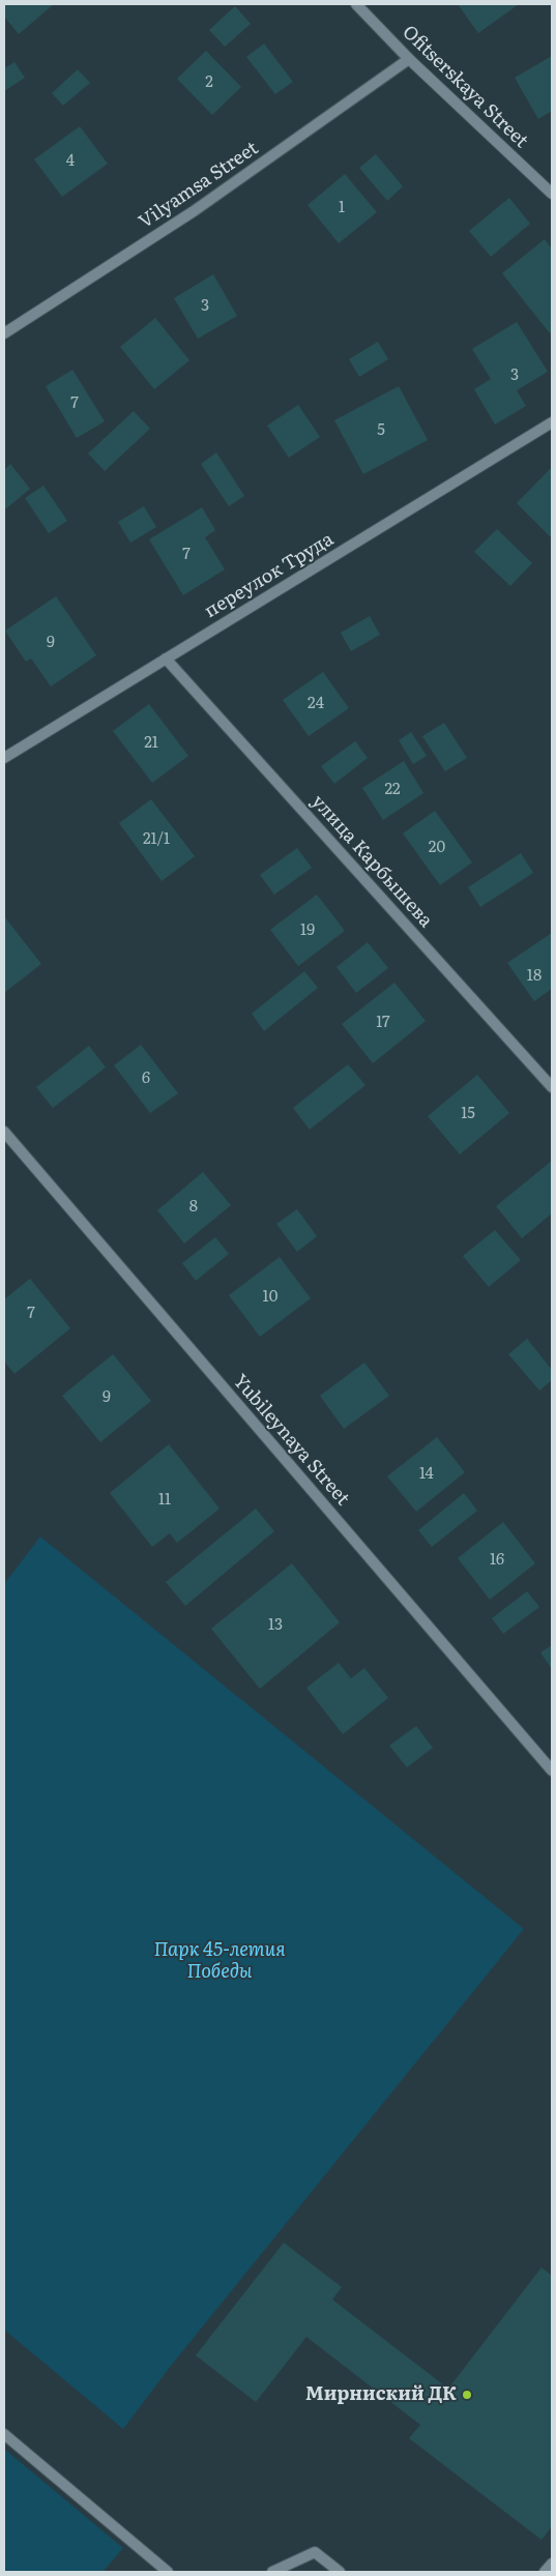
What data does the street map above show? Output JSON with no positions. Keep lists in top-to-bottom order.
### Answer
{
  "streets": {
    "street": [
      "Ofitserskaya Street",
      "Vilyamsa Street",
      "переулок Труда",
      "улица Карбышева",
      "Yubileynaya Street"
    ]
  },
  "crossings": [
    ["Ofitserskaya Street", "Vilyamsa Street"],
    ["переулок Труда", "улица Карбышева"]
  ],
  "parks": ["Парк 45-летия Победы"],
  "places": ["Мирниский ДК"],
  "house_numbers": [
    "2",
    "4",
    "1",
    "3",
    "3",
    "7",
    "5",
    "7",
    "9",
    "24",
    "21",
    "22",
    "21/1",
    "20",
    "19",
    "18",
    "17",
    "6",
    "15",
    "8",
    "10",
    "7",
    "9",
    "14",
    "11",
    "16",
    "13"
  ]
}
